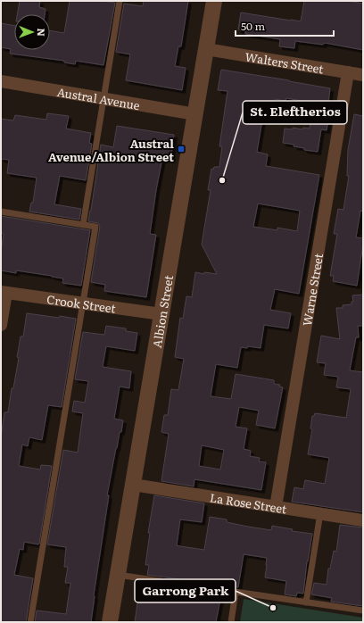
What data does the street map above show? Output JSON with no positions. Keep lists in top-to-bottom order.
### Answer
{
  "streets": {
    "street": [
      "Walters Street",
      "Austral Avenue",
      "Warne Street",
      "Crook Street",
      "Albion Street",
      "La Rose Street"
    ]
  },
  "crossings": [
    ["Walters Street", "Warne Street"],
    ["Walters Street", "Albion Street"],
    ["Austral Avenue", "Albion Street"],
    ["Warne Street", "La Rose Street"],
    ["Crook Street", "Albion Street"],
    ["Albion Street", "La Rose Street"]
  ],
  "places": {
    "transit": ["Austral Avenue/Albion Street"],
    "other": ["St. Eleftherios", "Garrong Park"]
  },
  "scale_bar": "50 m",
  "north": "right"
}
